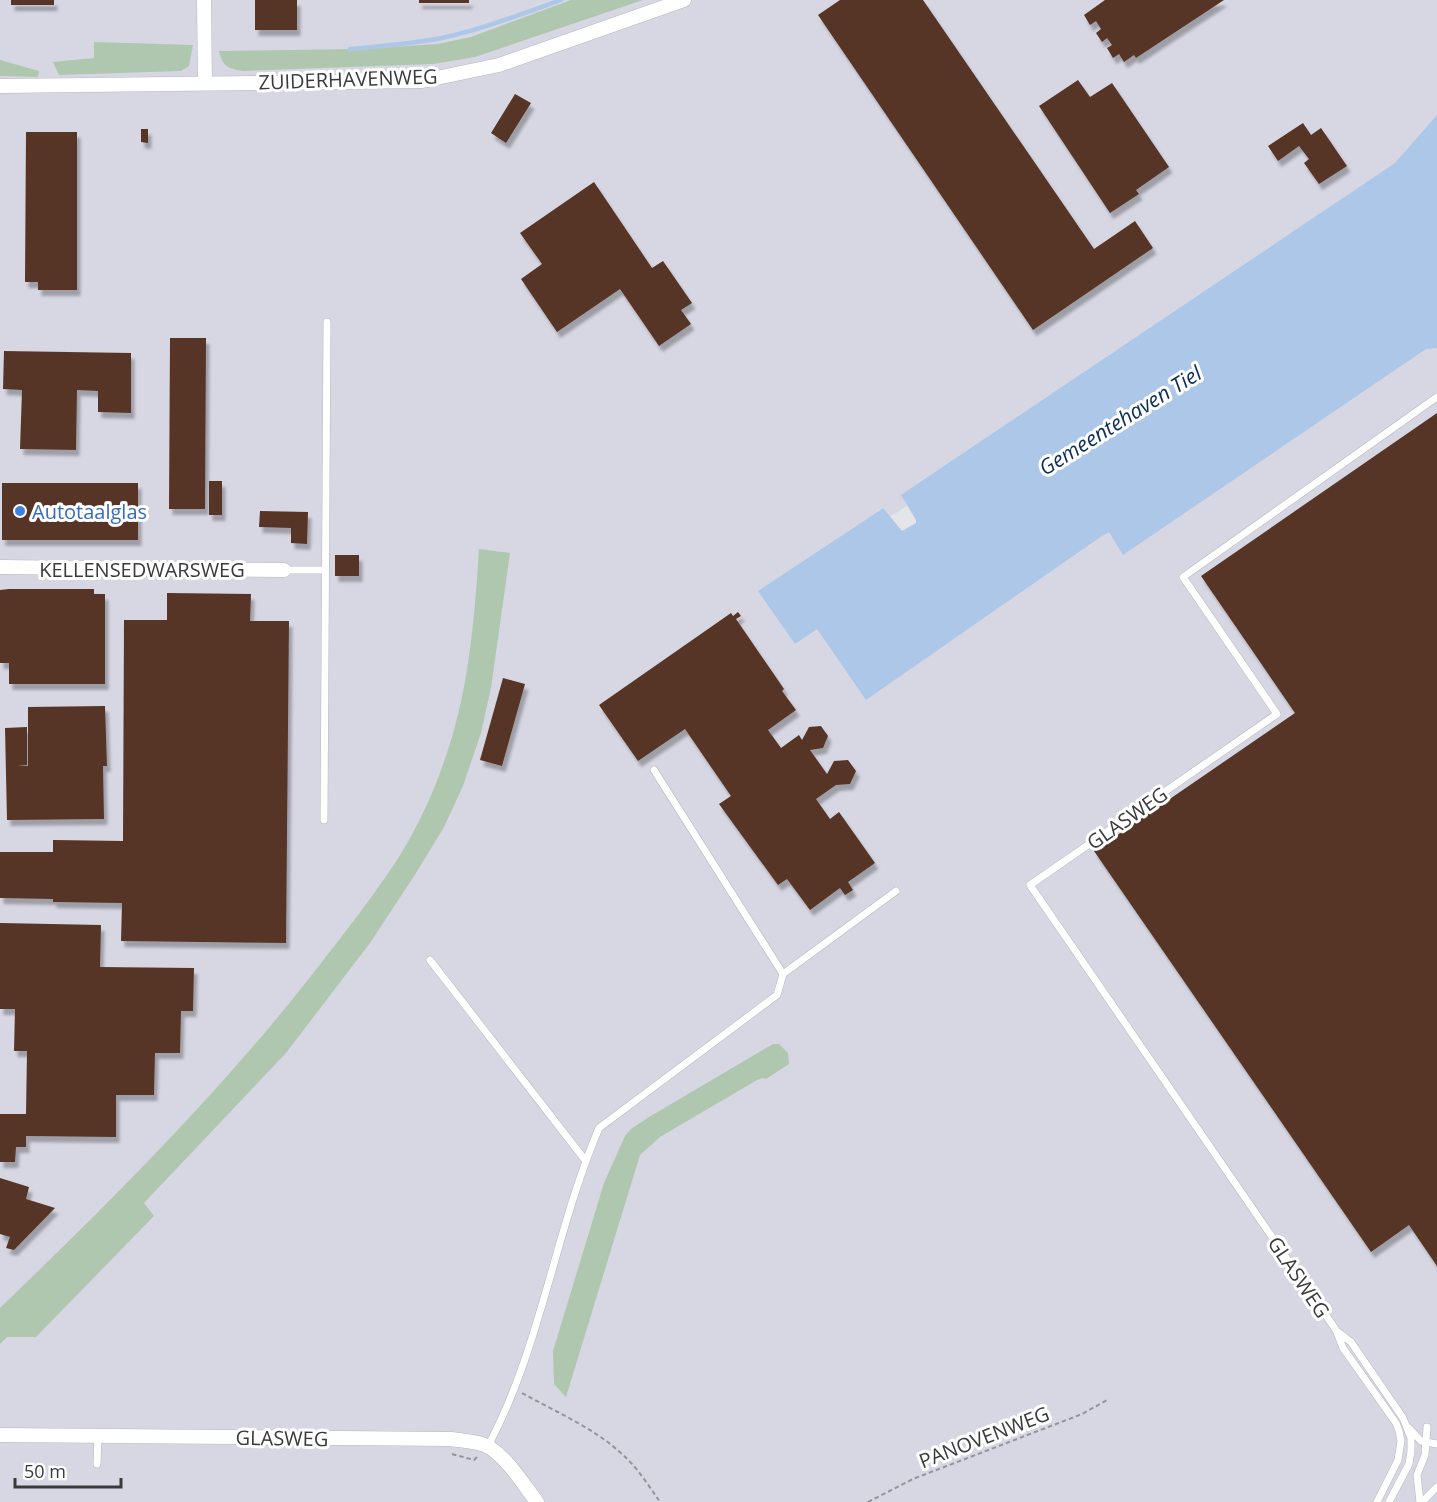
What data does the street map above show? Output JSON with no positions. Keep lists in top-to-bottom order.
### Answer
{
  "streets": {
    "street": ["ZUIDERHAVENWEG", "KELLENSEDWARSWEG", "GLASWEG"],
    "path": ["PANOVENWEG"]
  },
  "water": ["Gemeentehaven Tiel"],
  "places": ["Autotaalglas"],
  "scale_bar": "50 m"
}
